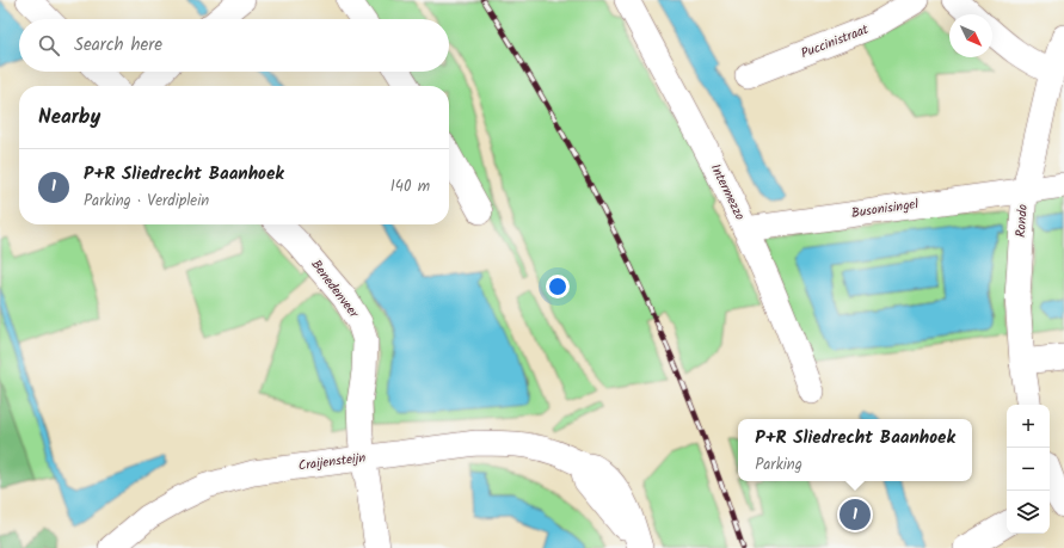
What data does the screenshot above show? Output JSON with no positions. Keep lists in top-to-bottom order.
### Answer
{
  "streets": {
    "street": [
      "Puccinistraat",
      "Intermezzo",
      "Busonisingel",
      "Rondo",
      "Benedenveer",
      "Craijensteijn"
    ]
  },
  "crossings": [
    ["Intermezzo", "Busonisingel"],
    ["Busonisingel", "Rondo"],
    ["Benedenveer", "Craijensteijn"]
  ],
  "north": "bottom right",
  "page": {
    "search": "Search here",
    "heading": "Nearby",
    "list": [
      {
        "mark": "1",
        "name": "P+R Sliedrecht Baanhoek",
        "note": "Parking · Verdiplein",
        "value": "140 m"
      }
    ],
    "map_buttons": ["+", "−"],
    "popup": ["P+R Sliedrecht Baanhoek", "Parking"],
    "pins": "1"
  }
}
